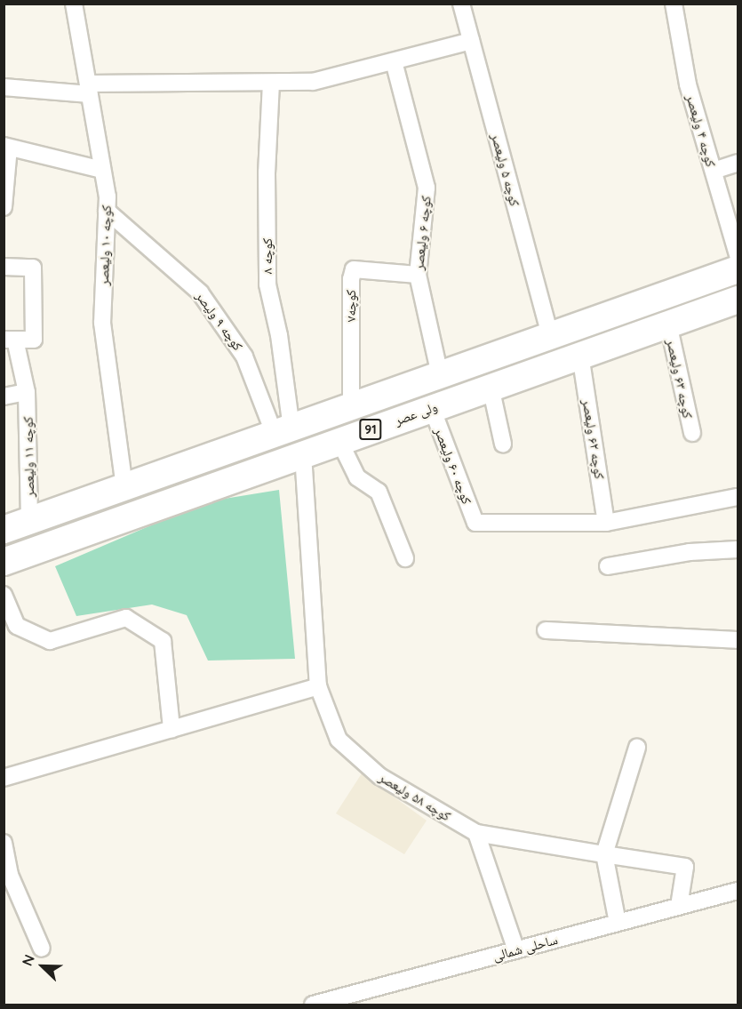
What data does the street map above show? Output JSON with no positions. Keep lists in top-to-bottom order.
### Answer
{
  "streets": {
    "main road": ["ولی عصر", "91"],
    "street": [
      "کوچه ۴ ولیعصر",
      "کوچه ۵ ولیعصر",
      "کوچه ۶ ولیعصر",
      "کوچه ۱۰ ولیعصر",
      "کوچه ۸",
      "کوچه۷",
      "کوچه ۹ ولیصر",
      "کوچه ۶۳ ولیعصر",
      "کوچه ۶۲ ولیعصر",
      "کوچه ۱۱ ولیعصر",
      "کوچه ۶۰ ولیعصر",
      "کوچه ۵۸ ولیعصر",
      "ساحلی شمالی"
    ]
  },
  "crossings": [
    ["کوچه ۵ ولیعصر", "ولی عصر"],
    ["کوچه ۶ ولیعصر", "کوچه۷"],
    ["کوچه ۶ ولیعصر", "ولی عصر"],
    ["کوچه ۱۰ ولیعصر", "کوچه ۹ ولیصر"],
    ["کوچه ۱۰ ولیعصر", "ولی عصر"],
    ["کوچه ۸", "کوچه ۹ ولیصر"],
    ["کوچه ۸", "ولی عصر"],
    ["کوچه۷", "ولی عصر"],
    ["کوچه ۹ ولیصر", "ولی عصر"],
    ["کوچه ۶۳ ولیعصر", "ولی عصر"],
    ["ولی عصر", "کوچه ۶۲ ولیعصر"],
    ["ولی عصر", "کوچه ۱۱ ولیعصر"],
    ["ولی عصر", "کوچه ۶۰ ولیعصر"],
    ["ولی عصر", "کوچه ۵۸ ولیعصر"],
    ["کوچه ۶۲ ولیعصر", "کوچه ۶۰ ولیعصر"]
  ],
  "north": "top left"
}
